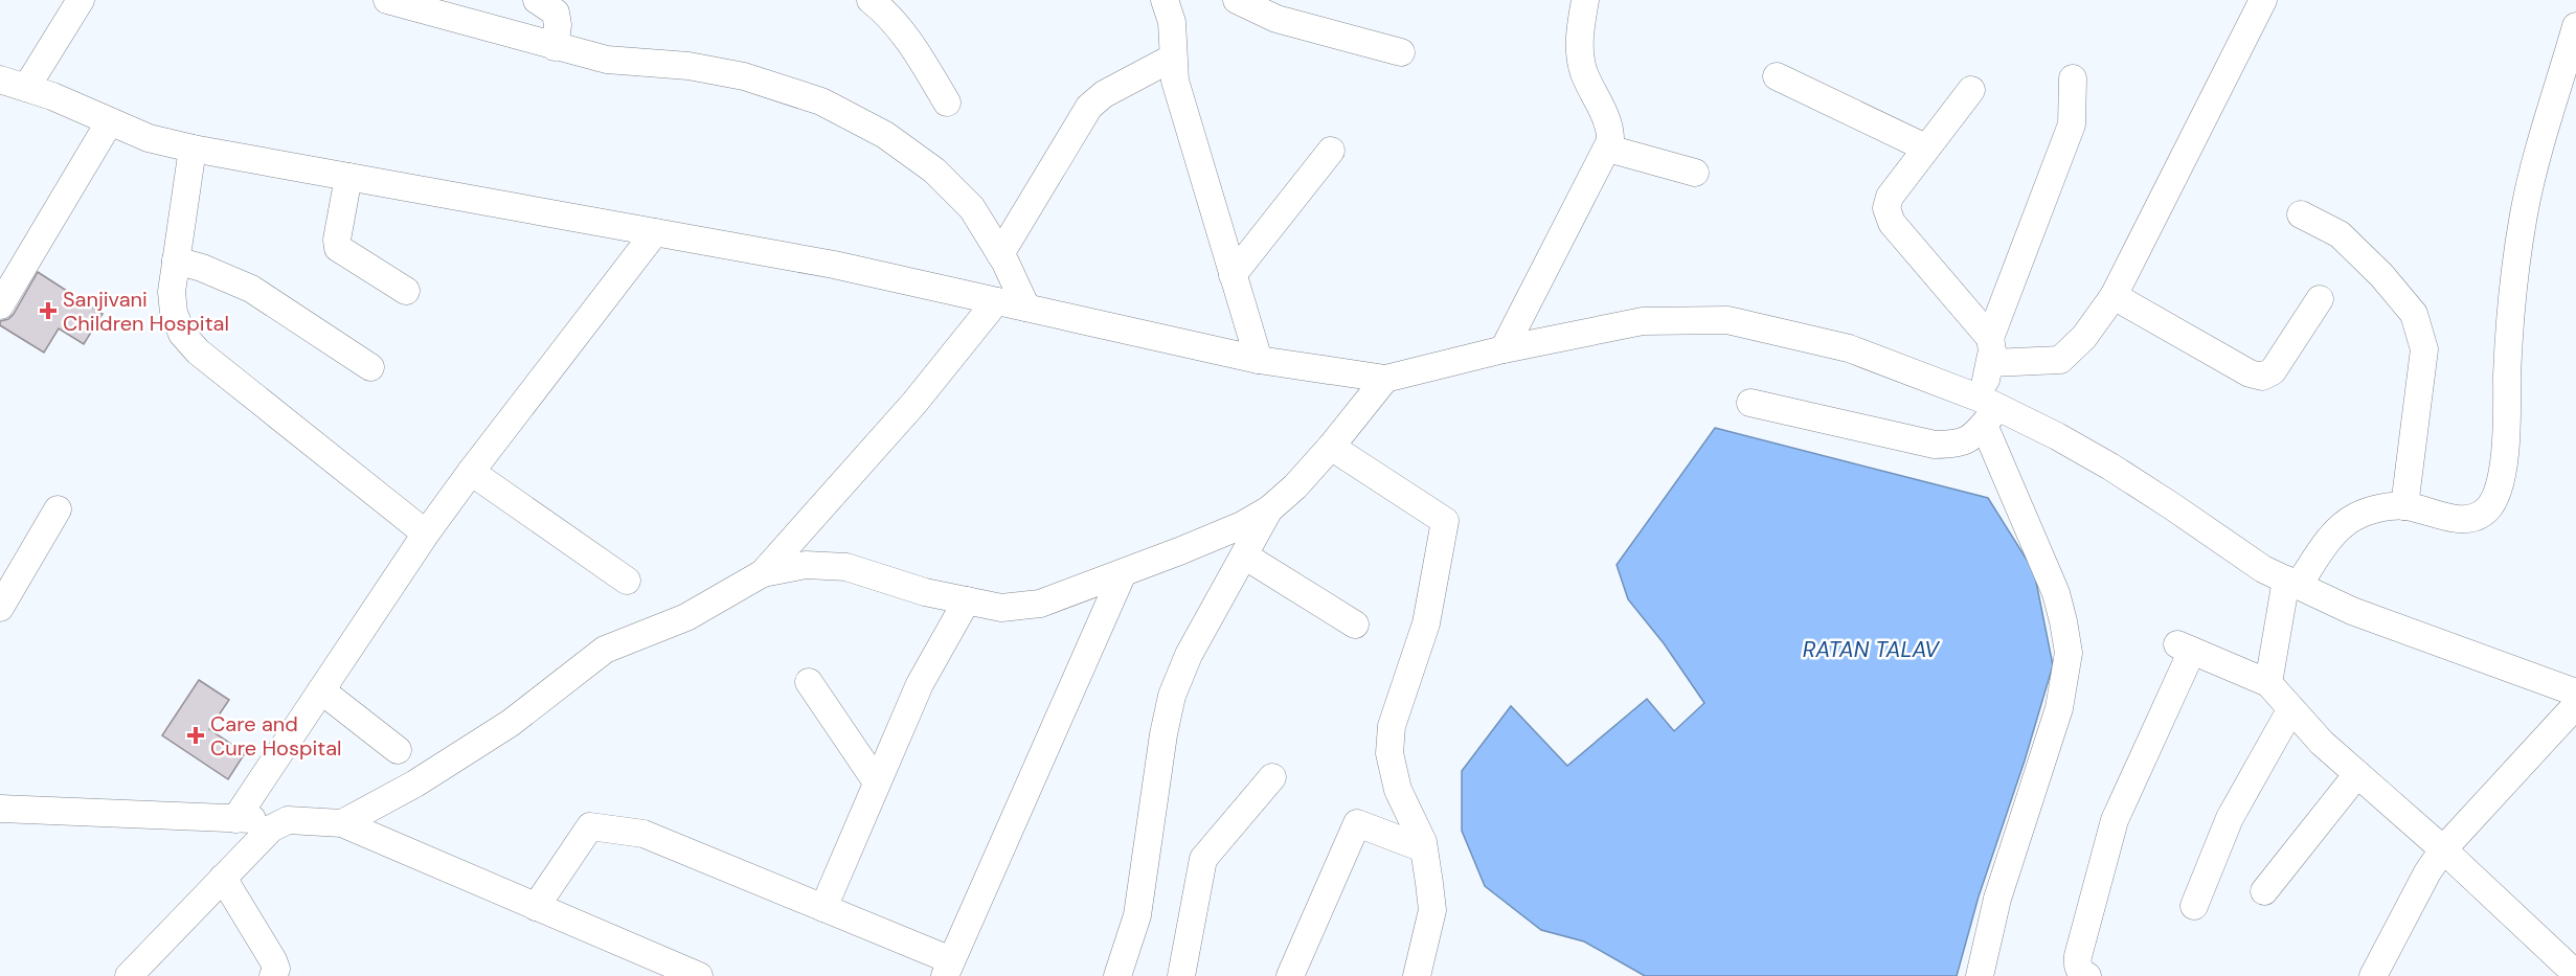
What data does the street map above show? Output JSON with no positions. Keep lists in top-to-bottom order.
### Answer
{
  "water": ["RATAN TALAV"],
  "places": {
    "health": ["Sanjivani Children Hospital", "Care and Cure Hospital"]
  }
}
